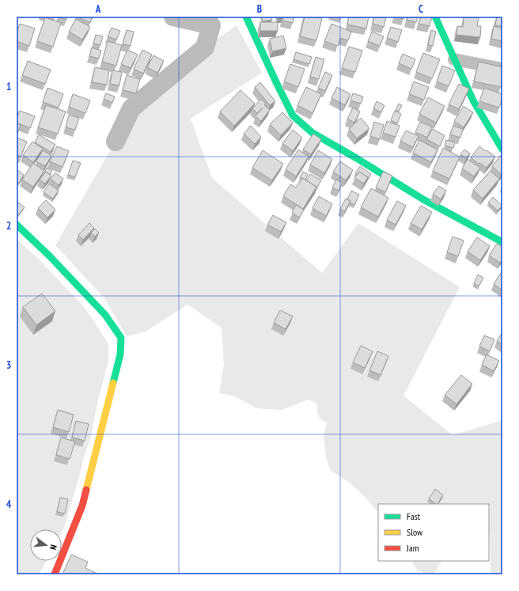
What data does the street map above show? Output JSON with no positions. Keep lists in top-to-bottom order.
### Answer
{
  "legend": ["Fast", "Slow", "Jam"],
  "north": "right",
  "grid": {
    "columns": ["A", "B", "C"],
    "rows": [
      "1",
      "2",
      "3",
      "4"
    ]
  }
}
